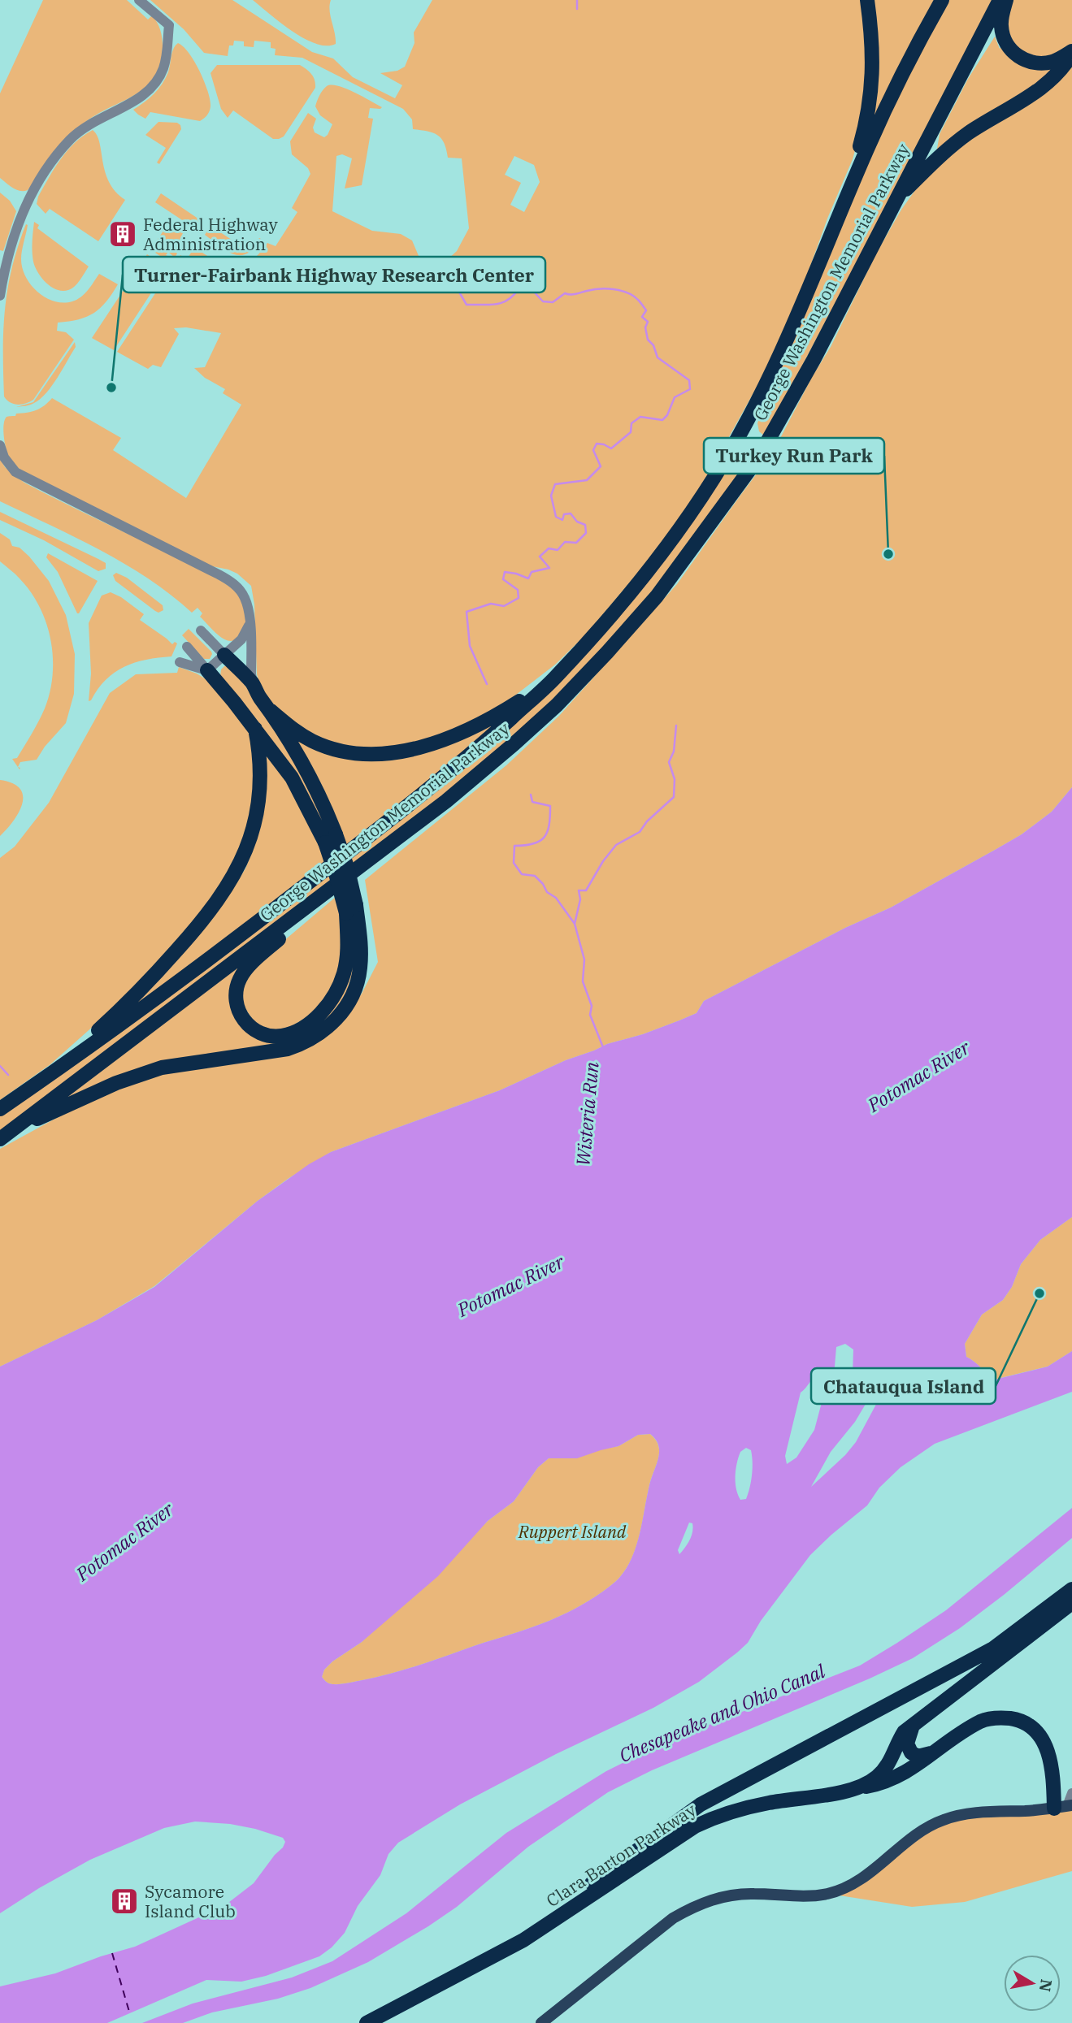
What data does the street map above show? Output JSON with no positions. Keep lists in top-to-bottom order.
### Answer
{
  "streets": {
    "highway": ["George Washington Memorial Parkway", "Clara Barton Parkway"]
  },
  "water": ["Potomac River", "Wisteria Run", "Chesapeake and Ohio Canal"],
  "parks": ["Ruppert Island"],
  "places": {
    "building": ["Federal Highway Administration", "Sycamore Island Club"],
    "other": ["Turner-Fairbank Highway Research Center", "Turkey Run Park", "Chatauqua Island"]
  },
  "north": "right"
}
